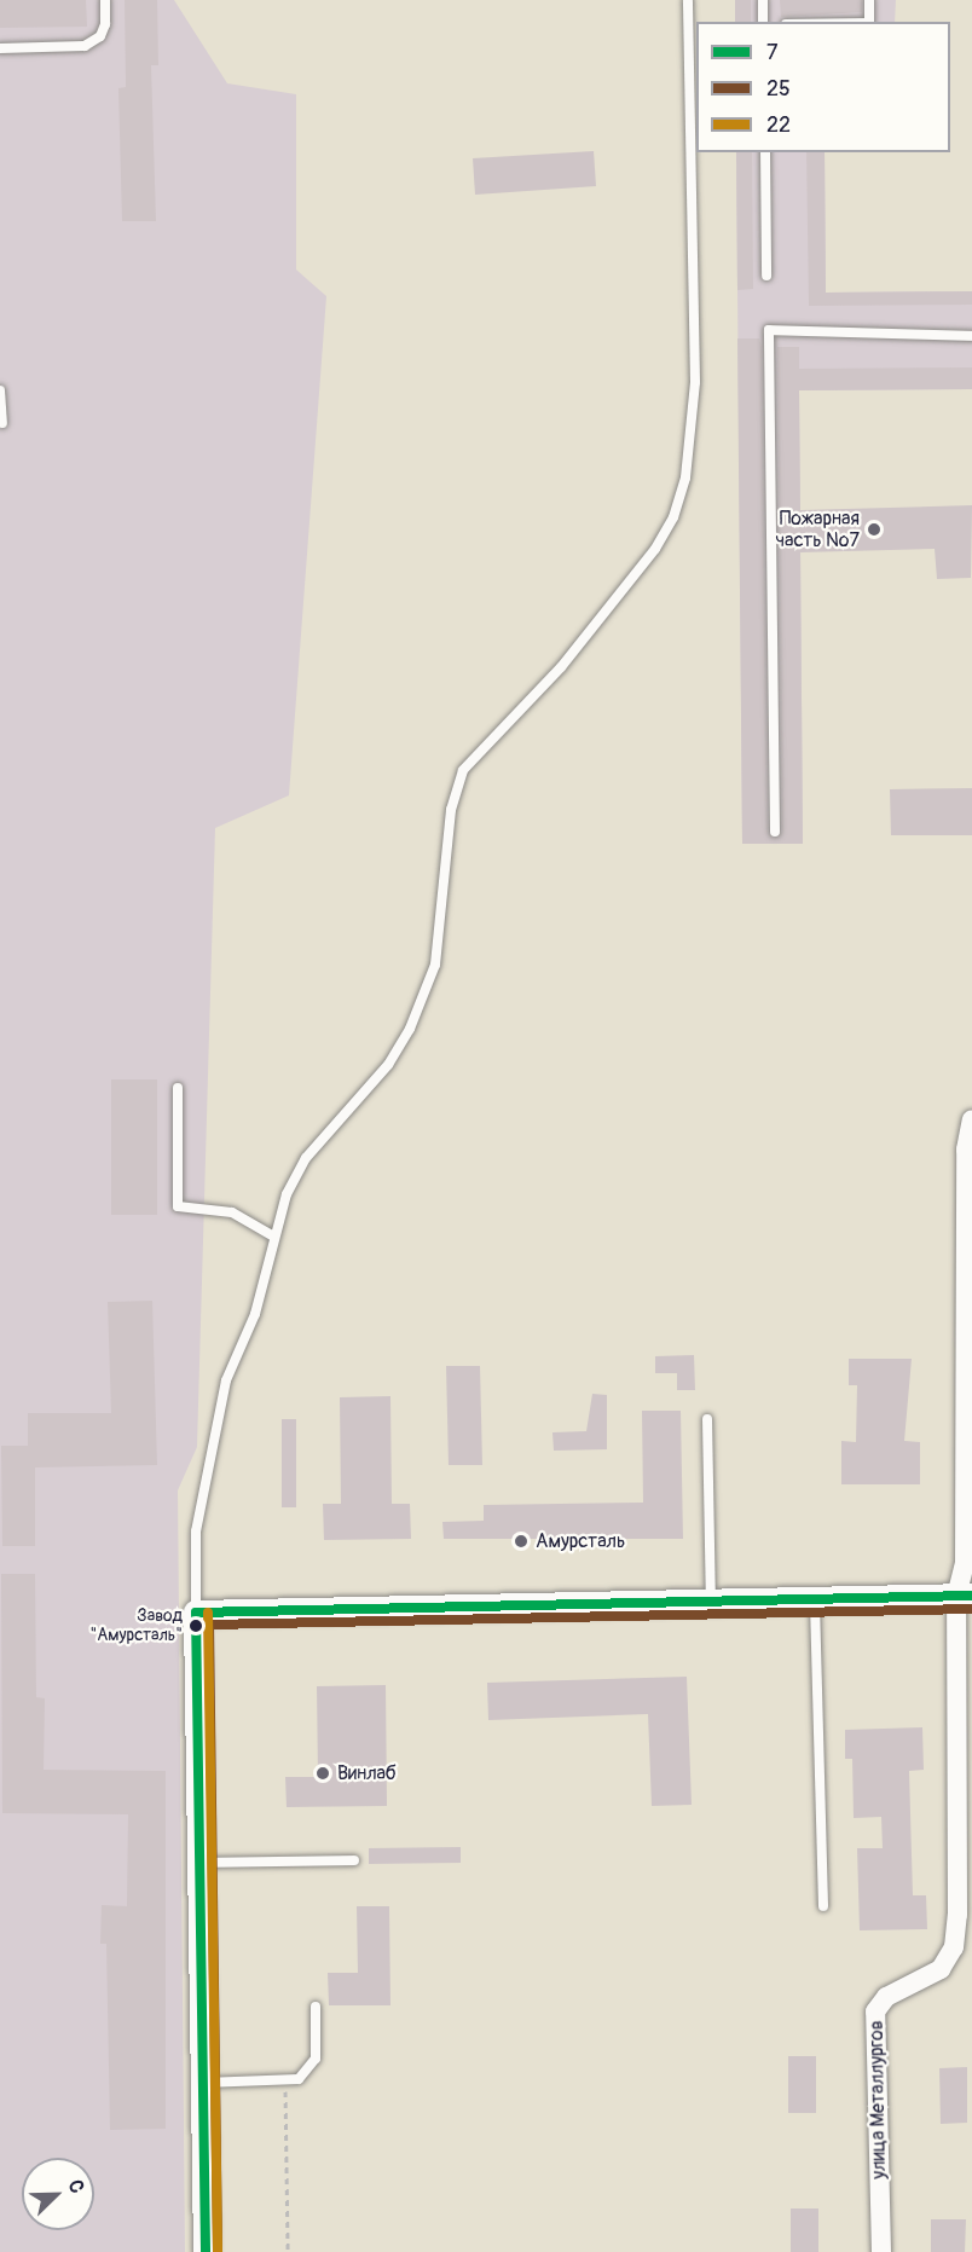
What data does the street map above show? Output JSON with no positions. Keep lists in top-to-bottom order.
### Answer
{
  "streets": {
    "street": ["улица Металлургов"]
  },
  "places": [
    "Пожарная часть №7",
    "Амурсталь",
    "Завод \"Амурсталь\"",
    "Винлаб"
  ],
  "lines": ["transit line 7", "transit line 25", "transit line 22"],
  "legend": ["7", "25", "22"],
  "north": "top right"
}
